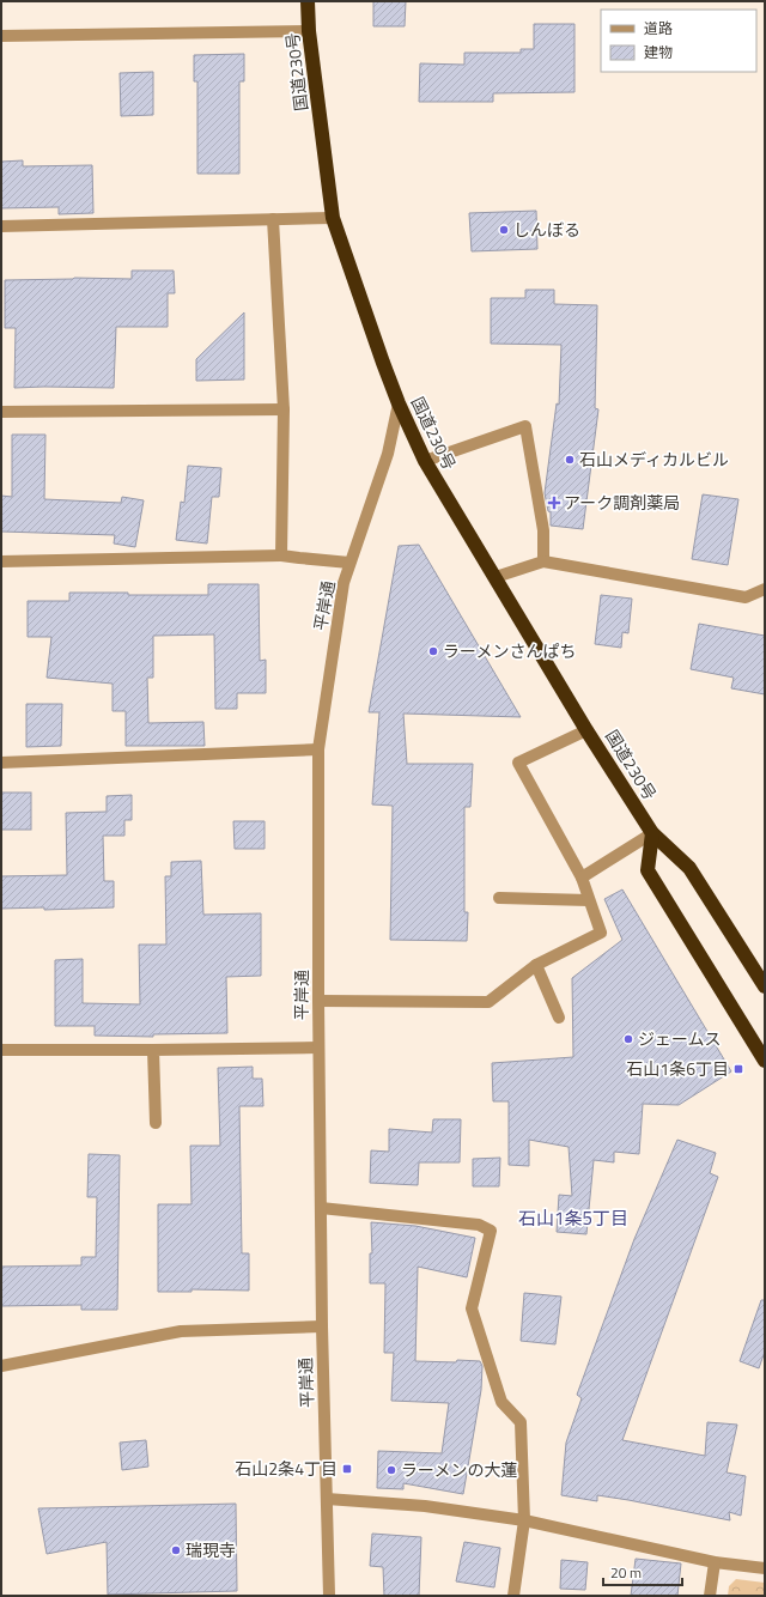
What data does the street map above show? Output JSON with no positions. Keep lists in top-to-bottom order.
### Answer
{
  "streets": {
    "highway": ["国道230号"],
    "street": ["平岸通"]
  },
  "crossings": [
    ["国道230号", "平岸通"]
  ],
  "districts": ["石山1条5丁目"],
  "places": {
    "other": [
      "しんぼる",
      "石山メディカルビル",
      "ラーメンさんぱち",
      "ジェームス",
      "ラーメンの大蓮",
      "瑞現寺"
    ],
    "health": ["アーク調剤薬局"],
    "transit": ["石山1条6丁目", "石山2条4丁目"]
  },
  "legend": ["道路", "建物"],
  "scale_bar": "20 m"
}
